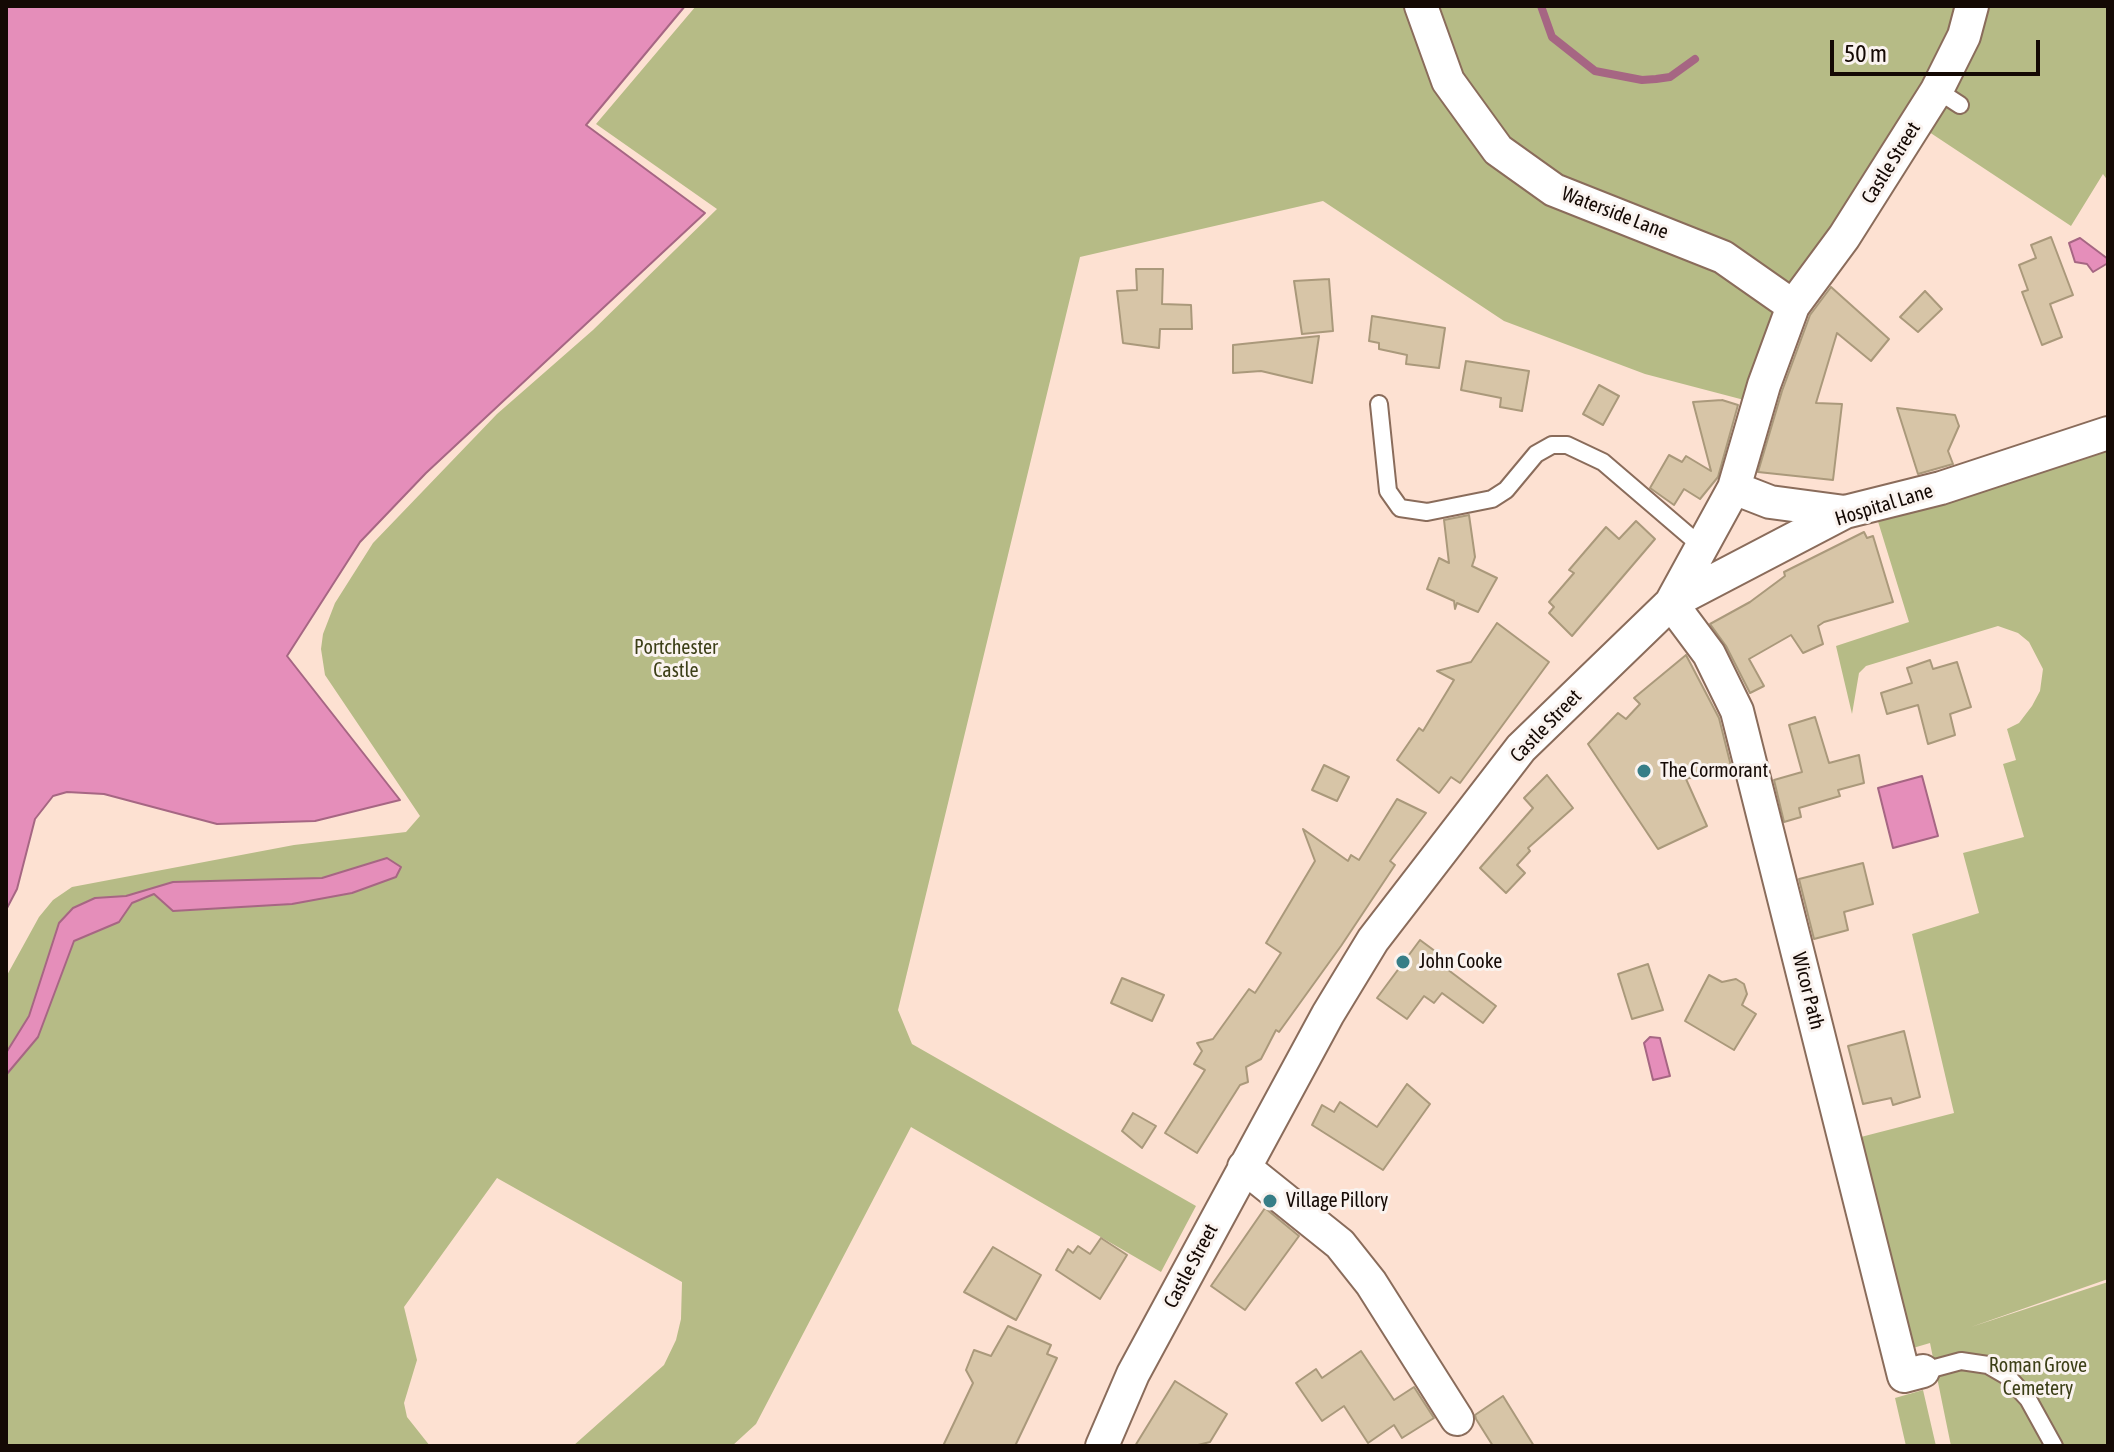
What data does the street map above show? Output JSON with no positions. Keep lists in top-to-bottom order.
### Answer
{
  "streets": {
    "street": [
      "Castle Street",
      "Waterside Lane",
      "Hospital Lane",
      "Wicor Path"
    ]
  },
  "crossings": [
    ["Castle Street", "Waterside Lane"],
    ["Castle Street", "Hospital Lane"],
    ["Castle Street", "Wicor Path"],
    ["Hospital Lane", "Wicor Path"]
  ],
  "parks": ["Portchester Castle", "Roman Grove Cemetery"],
  "places": ["The Cormorant", "John Cooke", "Village Pillory"],
  "scale_bar": "50 m"
}
